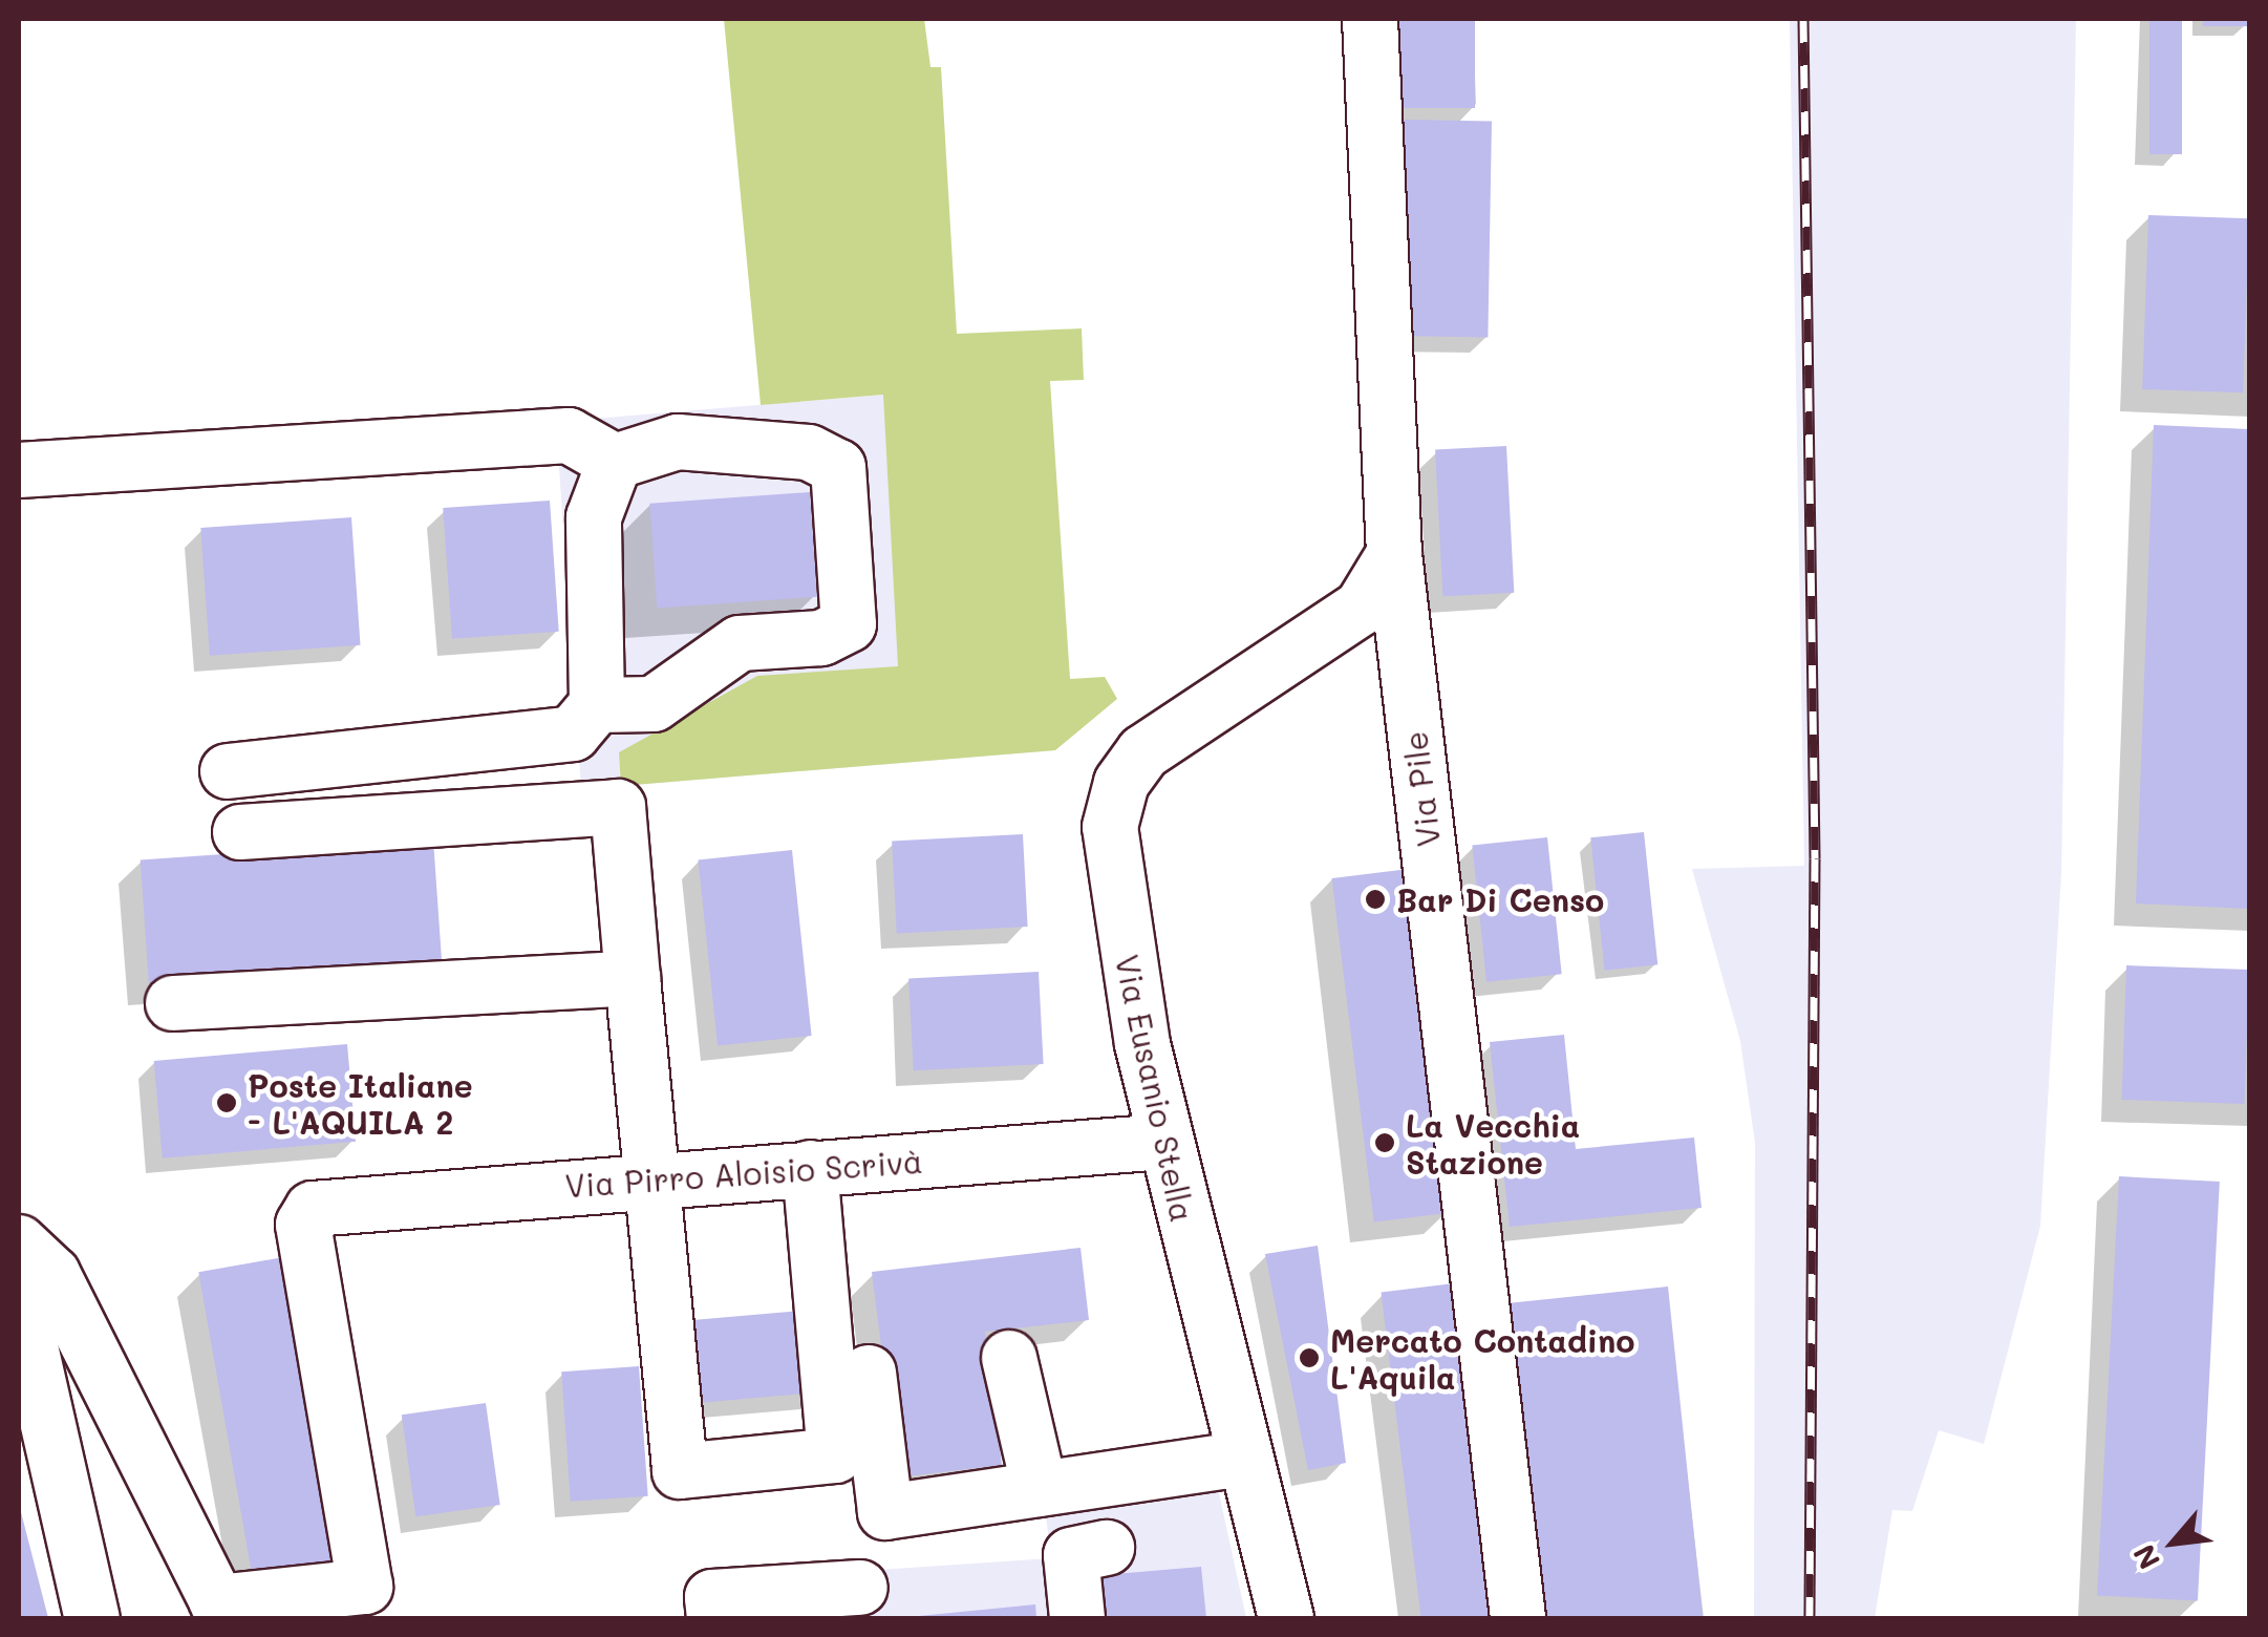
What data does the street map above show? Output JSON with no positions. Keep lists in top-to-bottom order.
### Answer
{
  "streets": {
    "street": ["Via Pile", "Via Eusanio Stella", "Via Pirro Aloisio Scrivà"]
  },
  "crossings": [
    ["Via Pile", "Via Eusanio Stella"],
    ["Via Eusanio Stella", "Via Pirro Aloisio Scrivà"]
  ],
  "places": [
    "Bar Di Censo",
    "Poste Italiane - L'AQUILA 2",
    "La Vecchia Stazione",
    "Mercato Contadino L'Aquila"
  ],
  "north": "bottom left"
}
